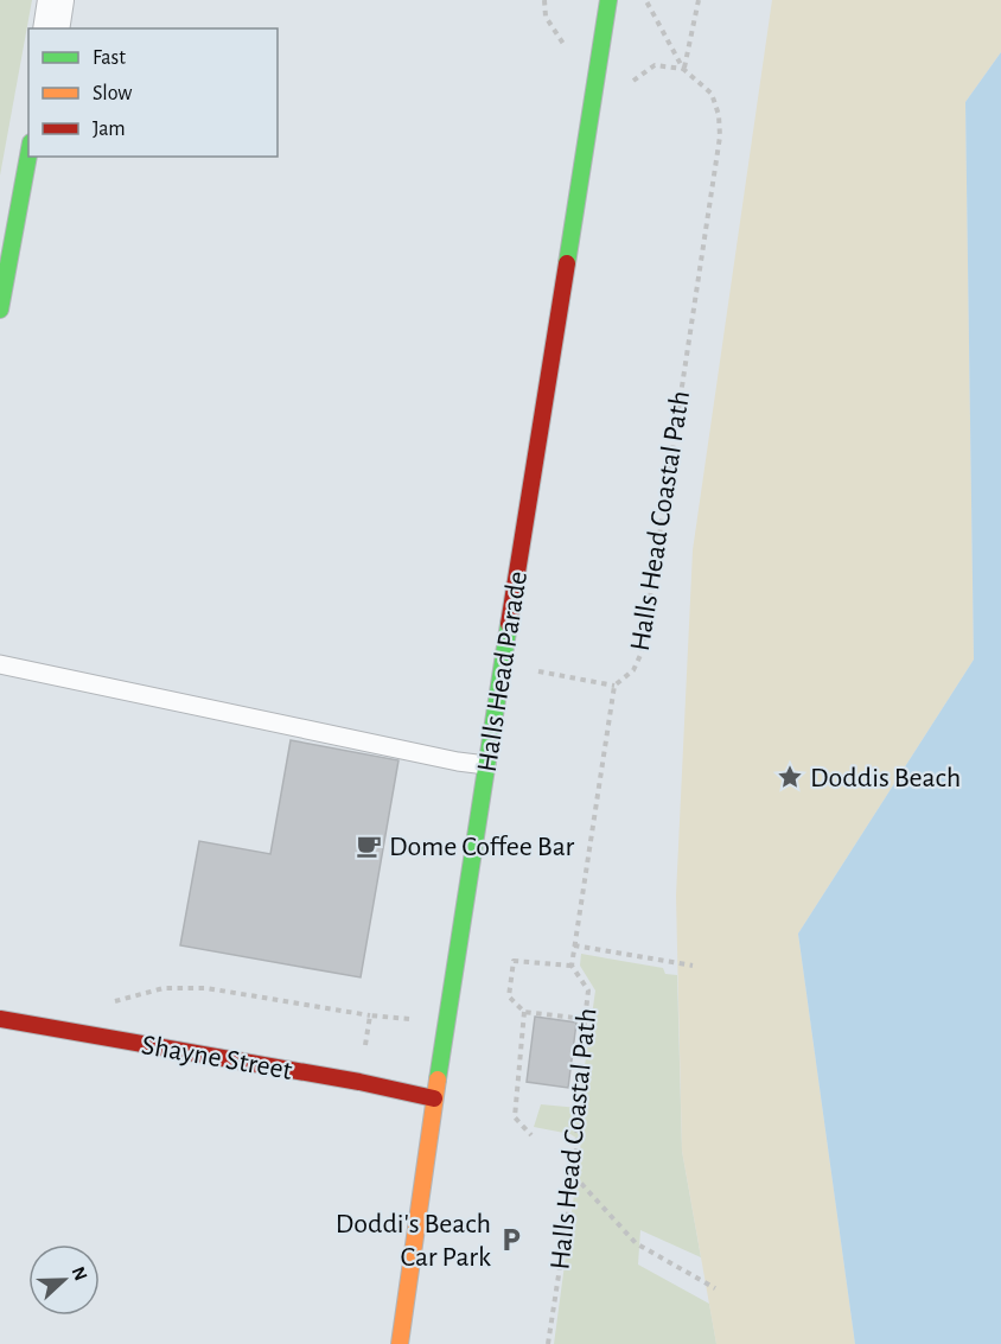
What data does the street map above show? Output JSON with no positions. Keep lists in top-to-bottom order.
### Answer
{
  "streets": {
    "street": ["Halls Head Parade", "Shayne Street"],
    "path": ["Halls Head Coastal Path"]
  },
  "crossings": [
    ["Halls Head Parade", "Shayne Street"]
  ],
  "places": {
    "place": ["Doddis Beach"],
    "cafe": ["Dome Coffee Bar"],
    "parking": ["Doddi's Beach Car Park"]
  },
  "legend": ["Fast", "Slow", "Jam"],
  "north": "right"
}
